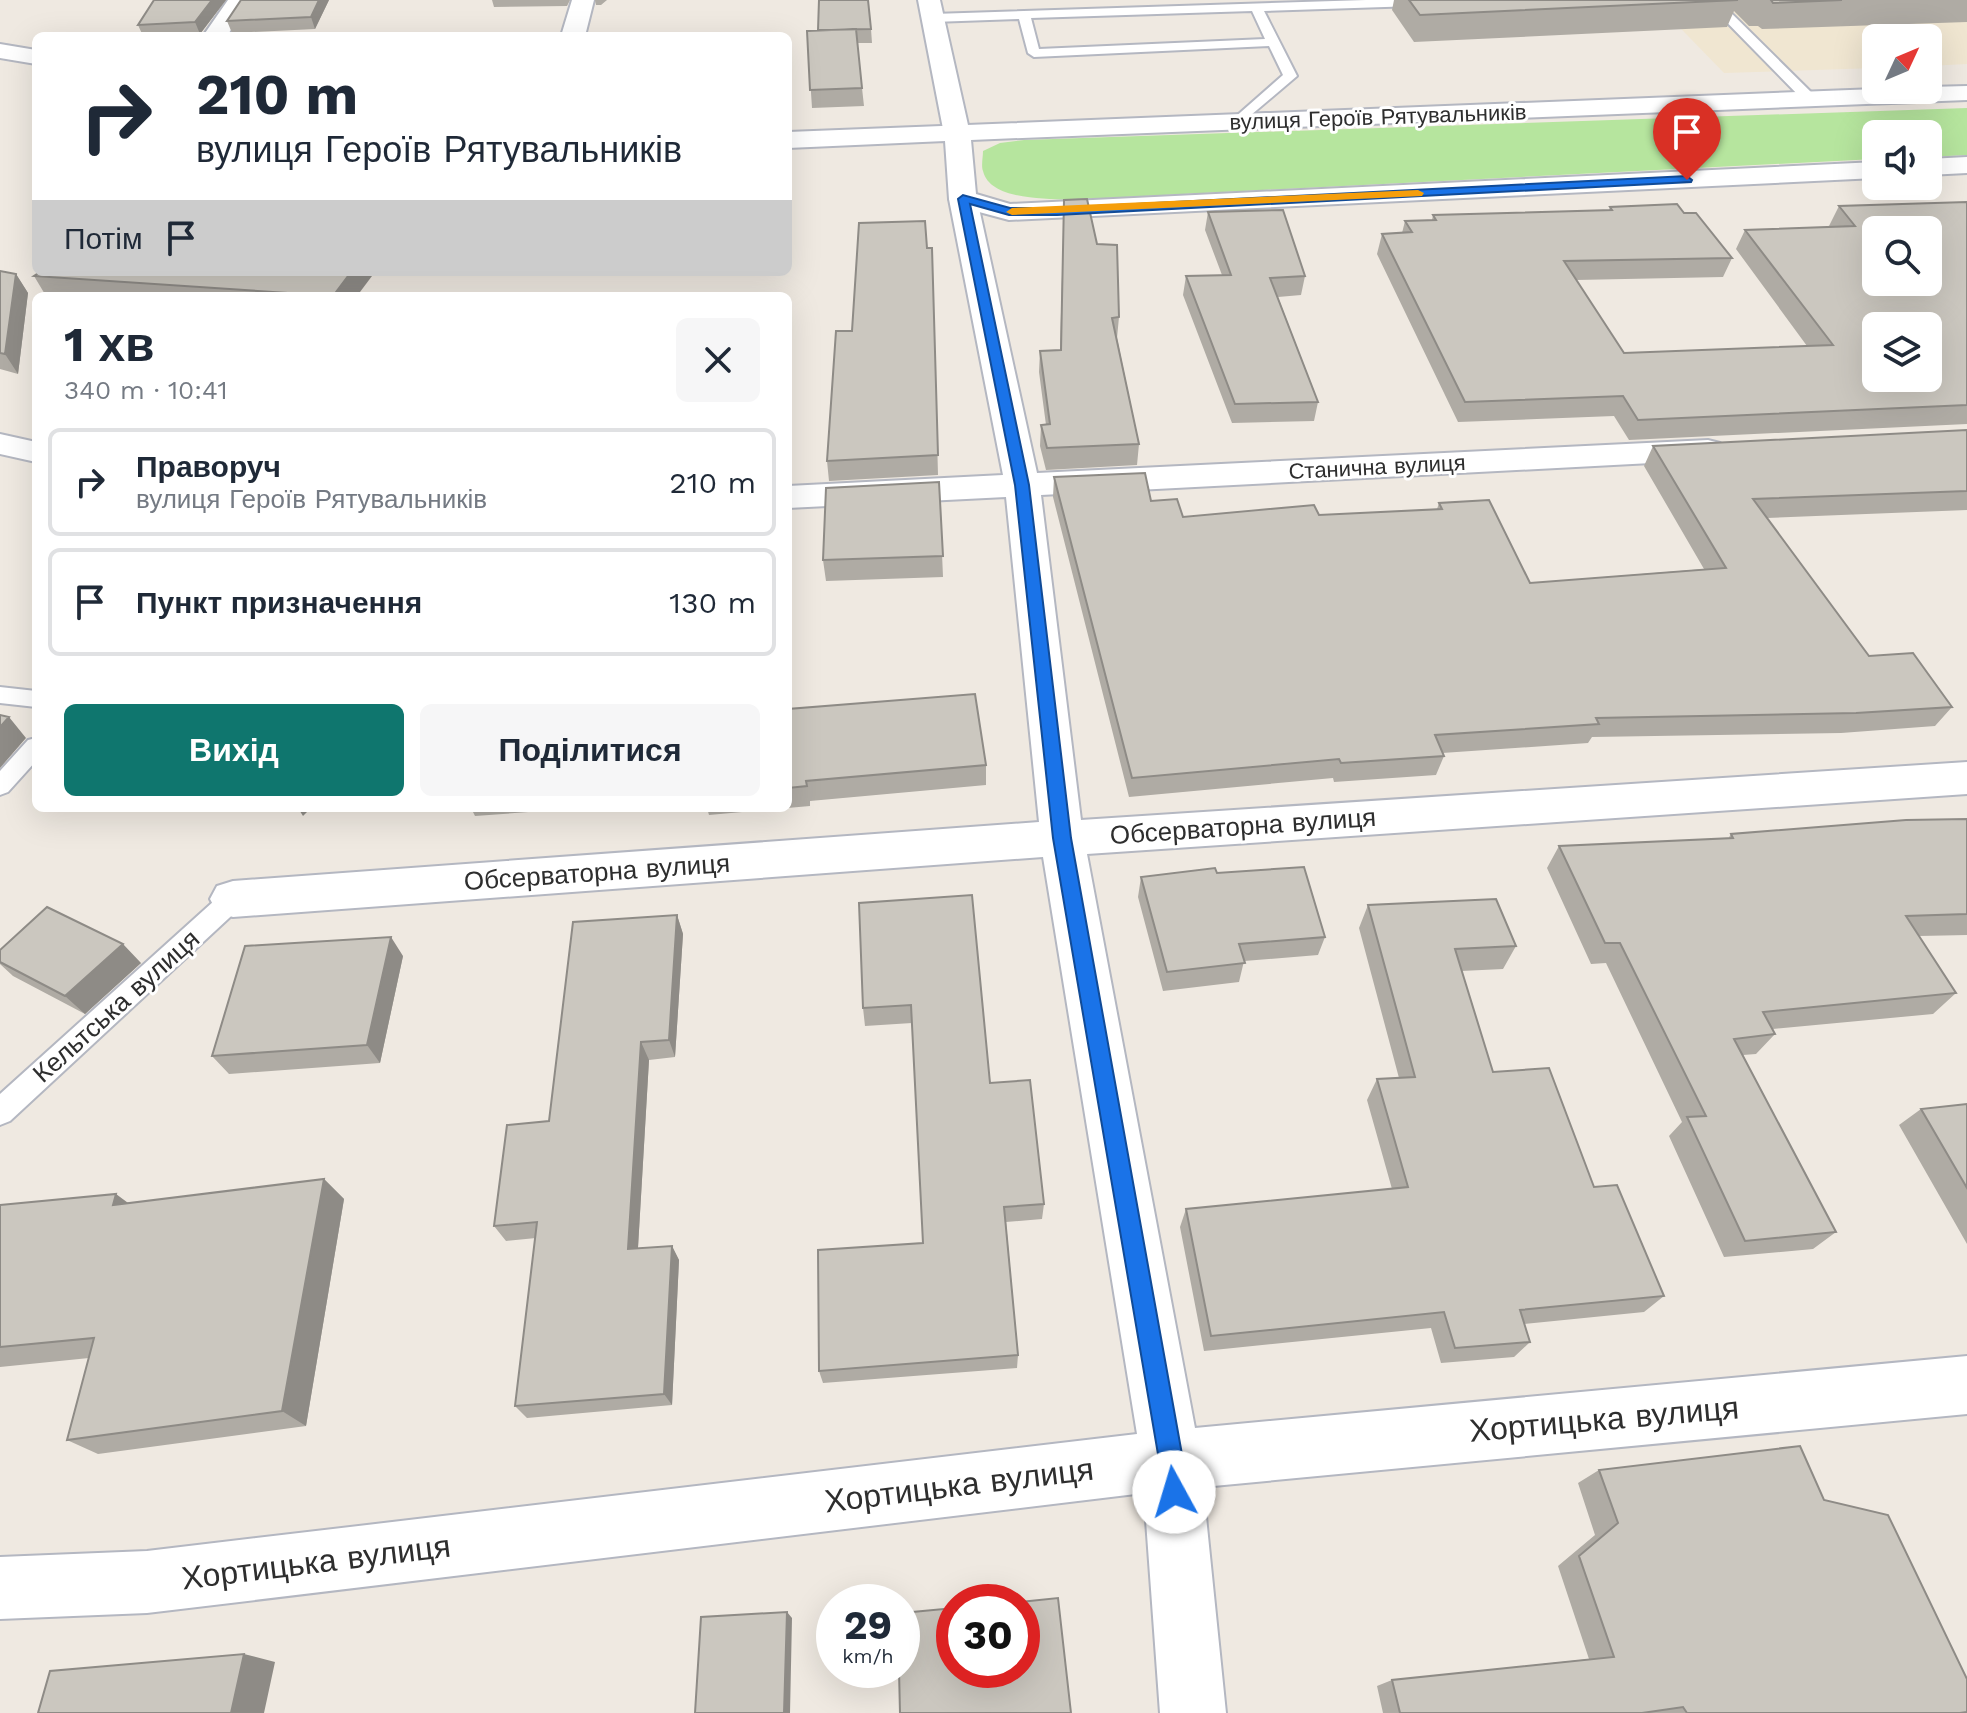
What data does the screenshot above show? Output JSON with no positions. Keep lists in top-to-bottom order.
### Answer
{
  "streets": {
    "street": [
      "вулиця Героїв Рятувальників",
      "Станична вулиця",
      "Обсерваторна вулиця",
      "Хортицька вулиця"
    ],
    "lane": ["Кельтська вулиця"]
  },
  "crossings": [
    ["Обсерваторна вулиця", "Кельтська вулиця"]
  ],
  "north": "top right",
  "page": {
    "turn": ["210 m", "вулиця Героїв Рятувальників"],
    "then": "Потім",
    "heading": ["1 хв", "340 m · 10:41"],
    "list": [
      {
        "name": "Праворуч",
        "note": "вулиця Героїв Рятувальників",
        "value": "210 m"
      },
      {
        "name": "Пункт призначення",
        "value": "130 m"
      }
    ],
    "buttons": ["Вихід", "Поділитися"],
    "speed": "29 km/h",
    "limit": "30"
  }
}
